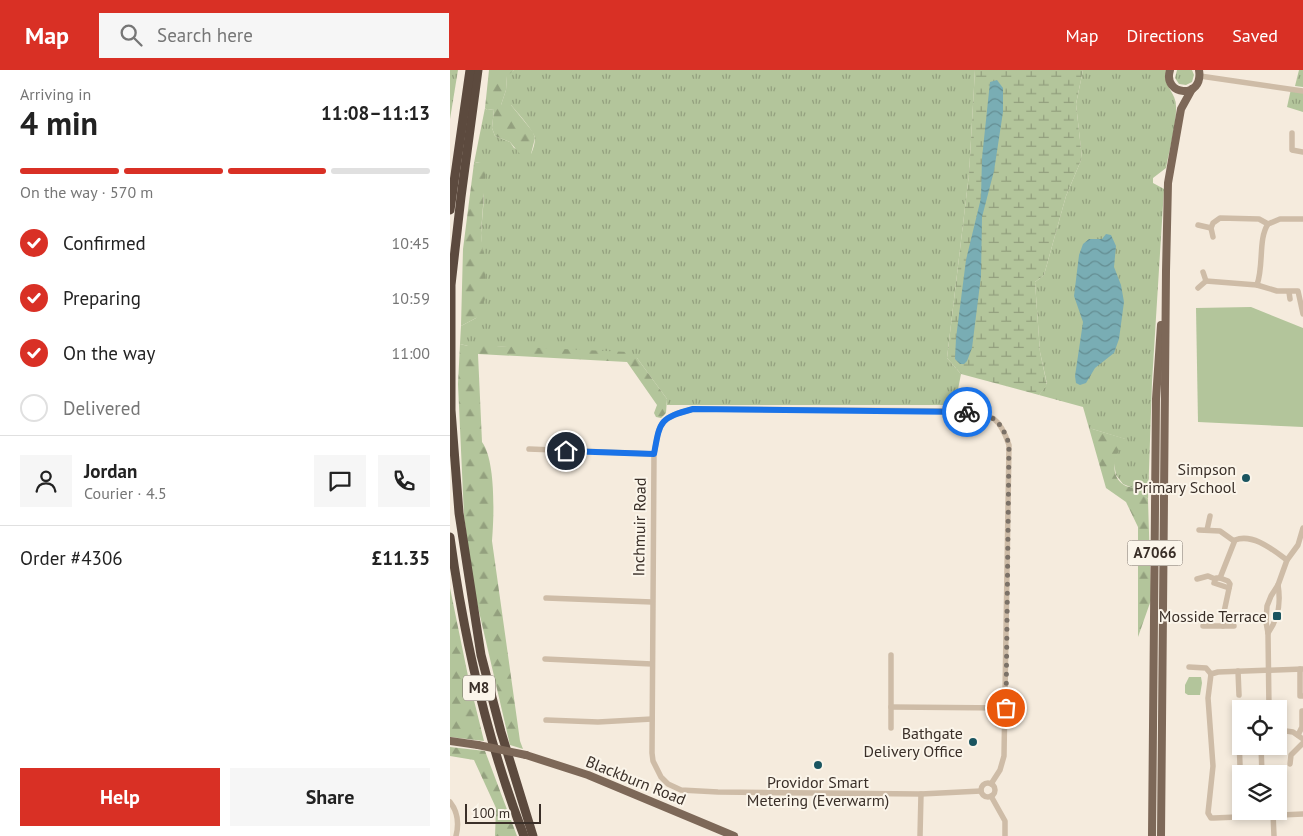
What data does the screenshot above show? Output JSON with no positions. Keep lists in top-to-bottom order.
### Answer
{
  "streets": {
    "highway": ["M8"],
    "main road": ["A7066", "Blackburn Road"],
    "street": ["Inchmuir Road"]
  },
  "places": {
    "other": ["Simpson Primary School", "Bathgate Delivery Office", "Providor Smart Metering (Everwarm)"],
    "transit": ["Mosside Terrace"]
  },
  "scale_bar": "100 m",
  "page": {
    "header": "Map",
    "search": "Search here",
    "nav": ["Map", "Directions", "Saved"],
    "heading": ["4 min", "Arriving in", "11:08–11:13"],
    "panel": [
      "Jordan",
      "Courier · 4.5",
      "Order #4306",
      "£11.35"
    ],
    "bar": "On the way · 570 m",
    "list": [
      ["Confirmed", "10:45"],
      ["Preparing", "10:59"],
      ["On the way", "11:00"],
      "Delivered"
    ],
    "buttons": ["Help", "Share"],
    "scale": "100 m"
  }
}
